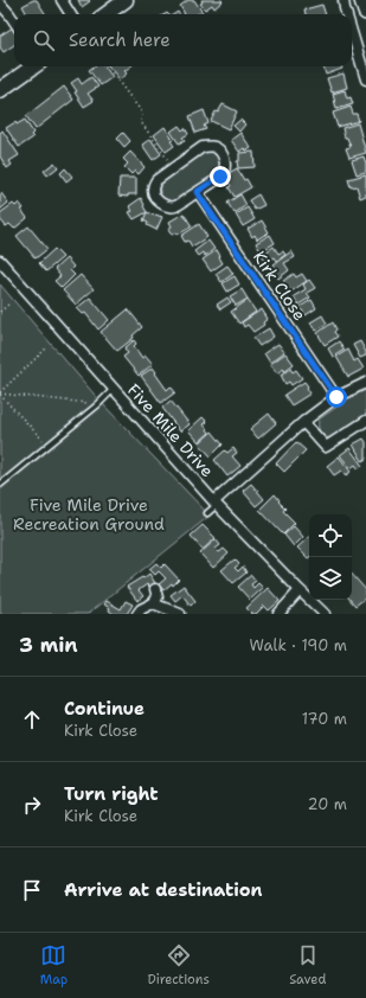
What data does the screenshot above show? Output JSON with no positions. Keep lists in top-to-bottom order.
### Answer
{
  "streets": {
    "street": ["Kirk Close", "Five Mile Drive"]
  },
  "parks": ["Five Mile Drive Recreation Ground"],
  "page": {
    "search": "Search here",
    "heading": ["3 min", "Walk · 190 m"],
    "list": [
      ["Continue", "Kirk Close", "170 m"],
      ["Turn right", "Kirk Close", "20 m"],
      "Arrive at destination"
    ],
    "nav": ["Map", "Directions", "Saved"]
  }
}
